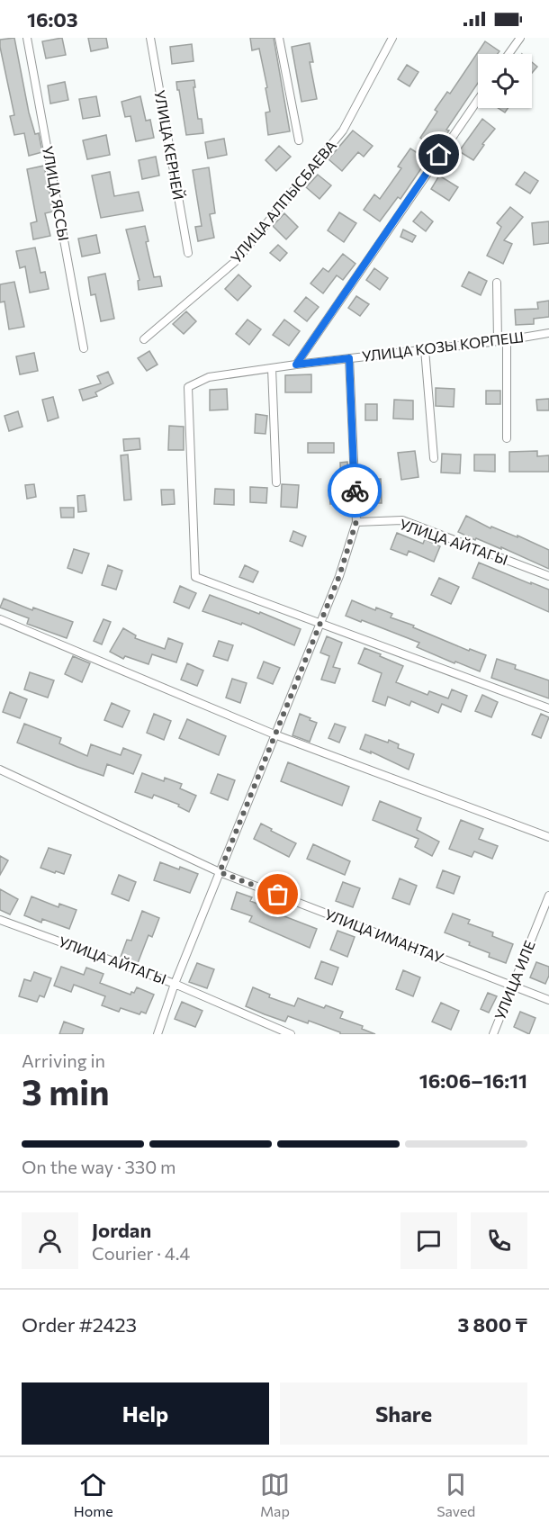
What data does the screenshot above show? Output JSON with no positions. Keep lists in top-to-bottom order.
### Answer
{
  "streets": {
    "street": [
      "УЛИЦА КЕРНЕЙ",
      "УЛИЦА ЯССЫ",
      "УЛИЦА АЛПЫСБАЕВА",
      "УЛИЦА КОЗЫ КОРПЕШ",
      "УЛИЦА АЙТАГЫ",
      "УЛИЦА ИМАНТАУ",
      "УЛИЦА ИЛЕ"
    ]
  },
  "crossings": [
    ["УЛИЦА ИМАНТАУ", "УЛИЦА ИЛЕ"]
  ],
  "page": {
    "status": "16:03",
    "heading": ["3 min", "Arriving in", "16:06–16:11"],
    "panel": [
      "Jordan",
      "Courier · 4.4",
      "Order #2423",
      "3 800 ₸"
    ],
    "bar": "On the way · 330 m",
    "buttons": ["Help", "Share"],
    "tabs": ["Home", "Map", "Saved"]
  }
}
